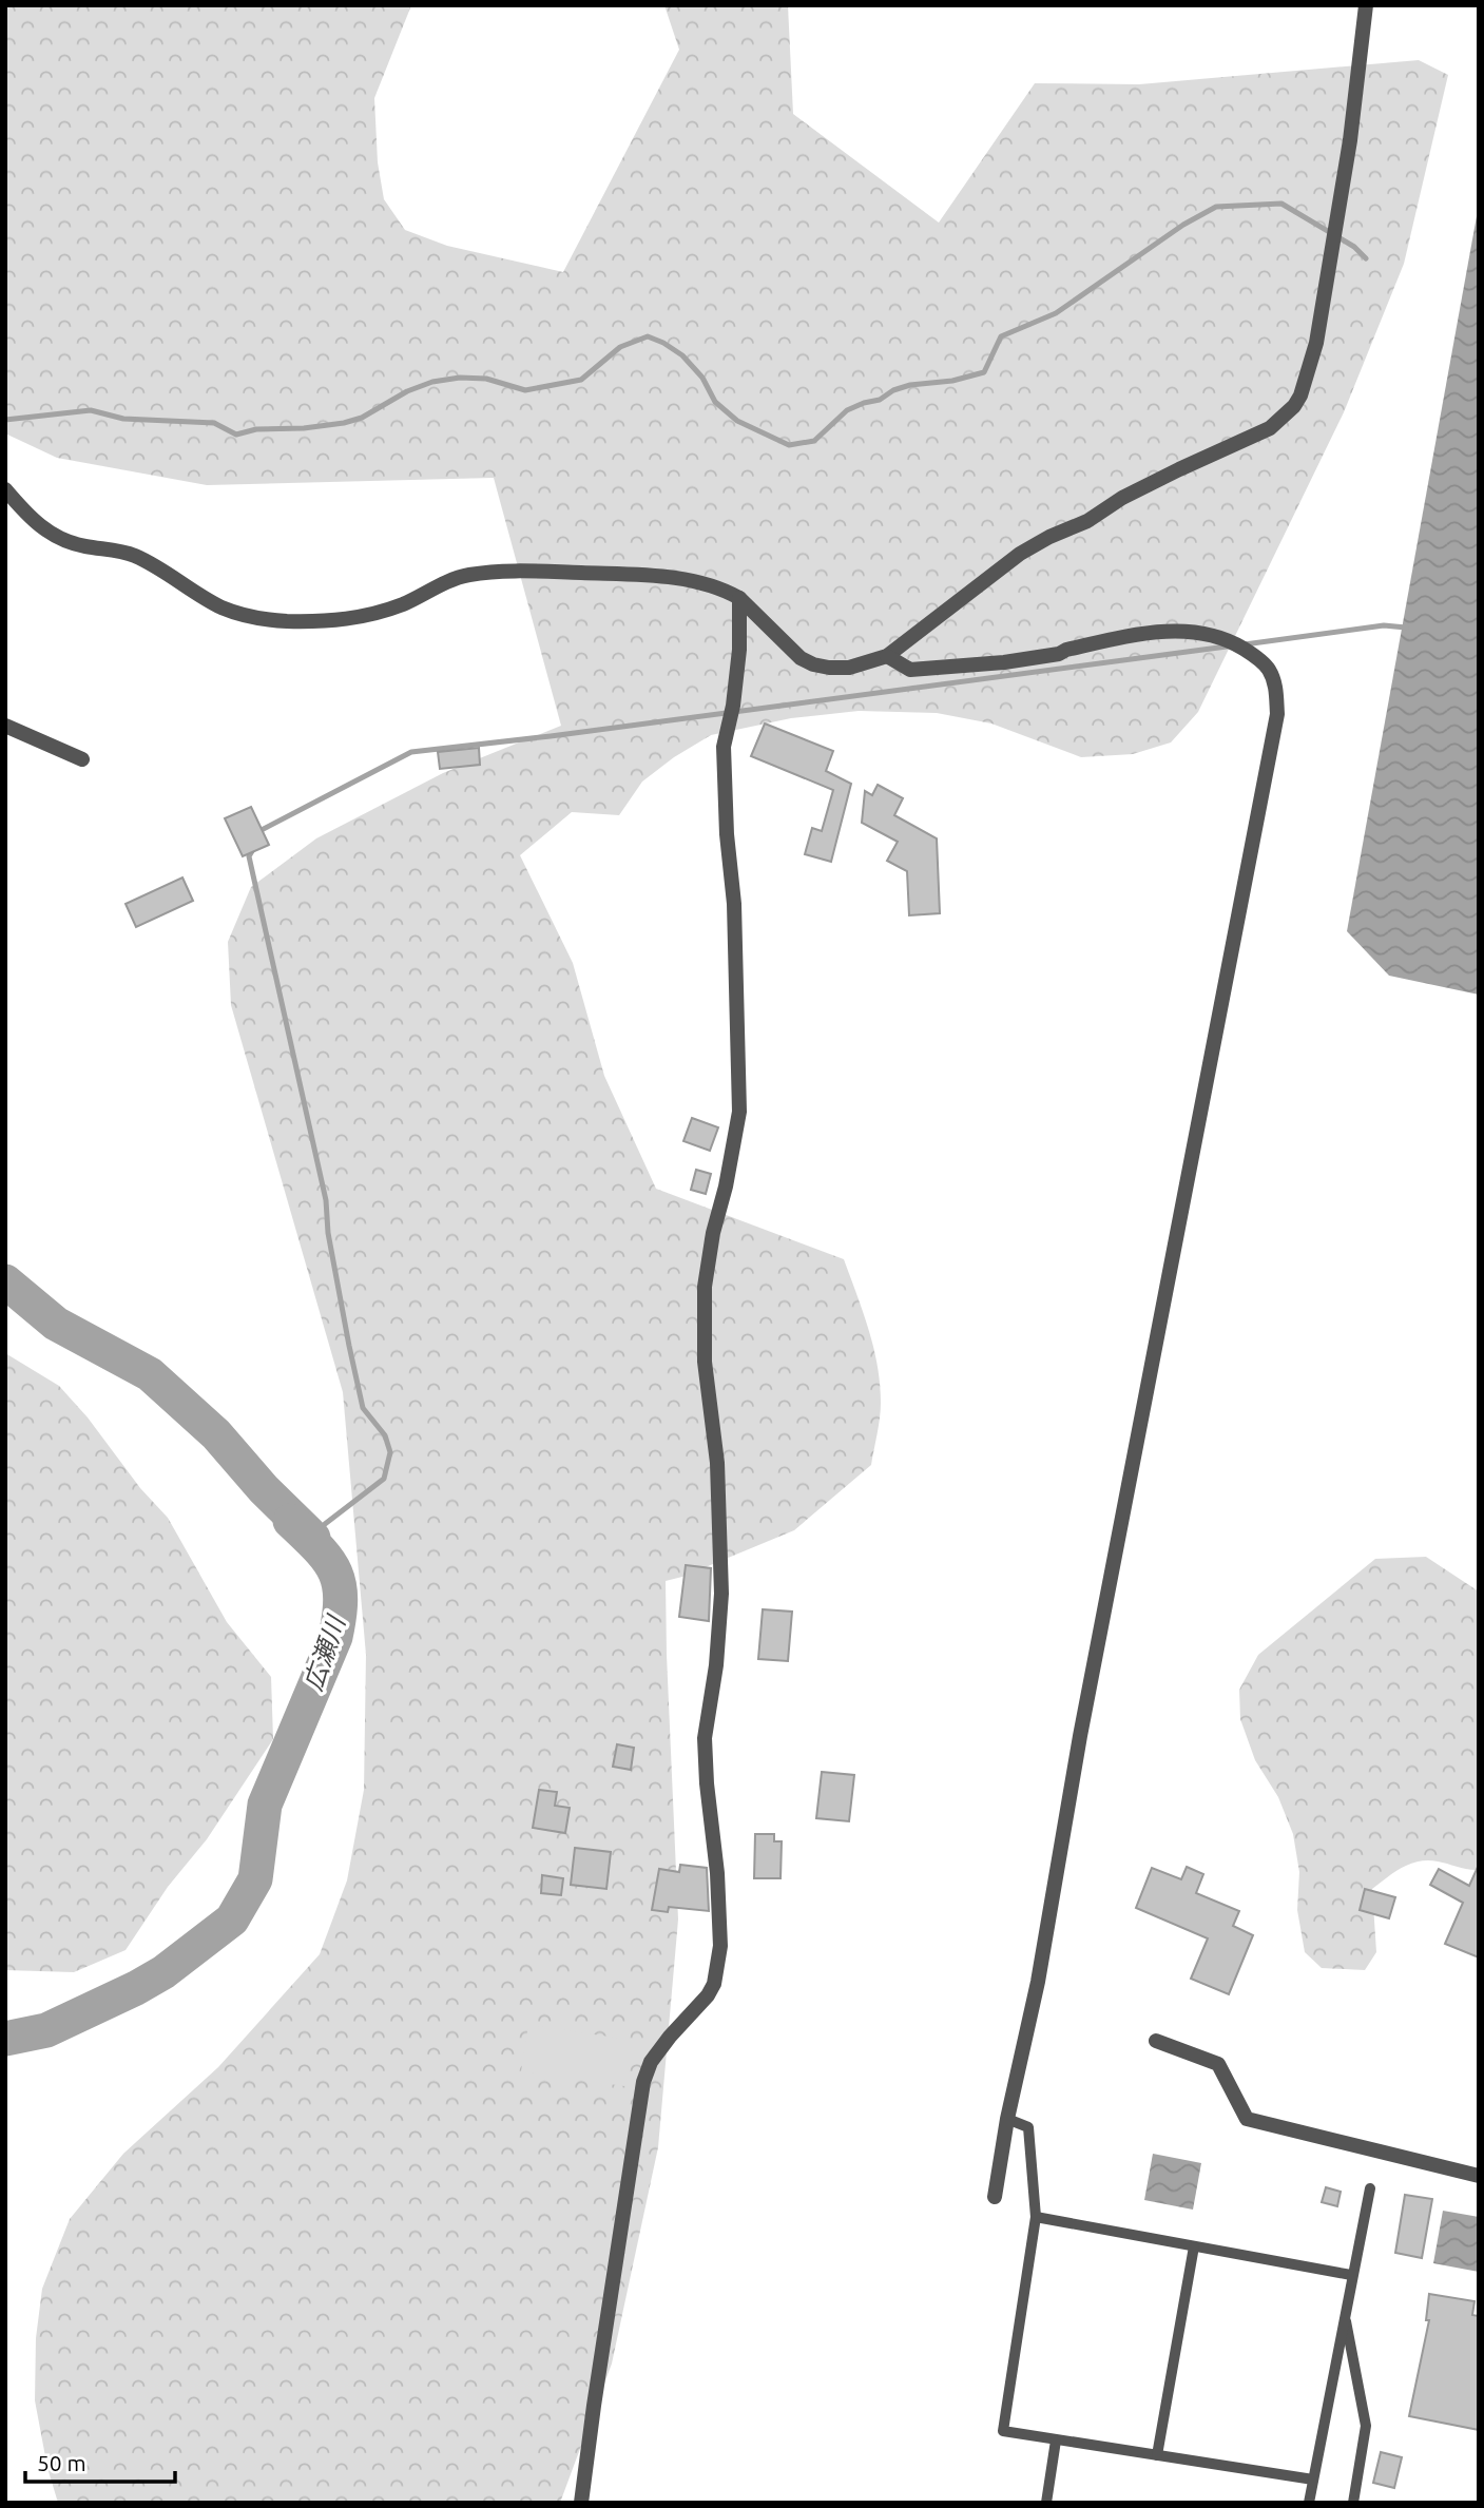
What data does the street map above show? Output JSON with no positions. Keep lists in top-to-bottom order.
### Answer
{
  "water": ["広瀬川"],
  "scale_bar": "50 m"
}
